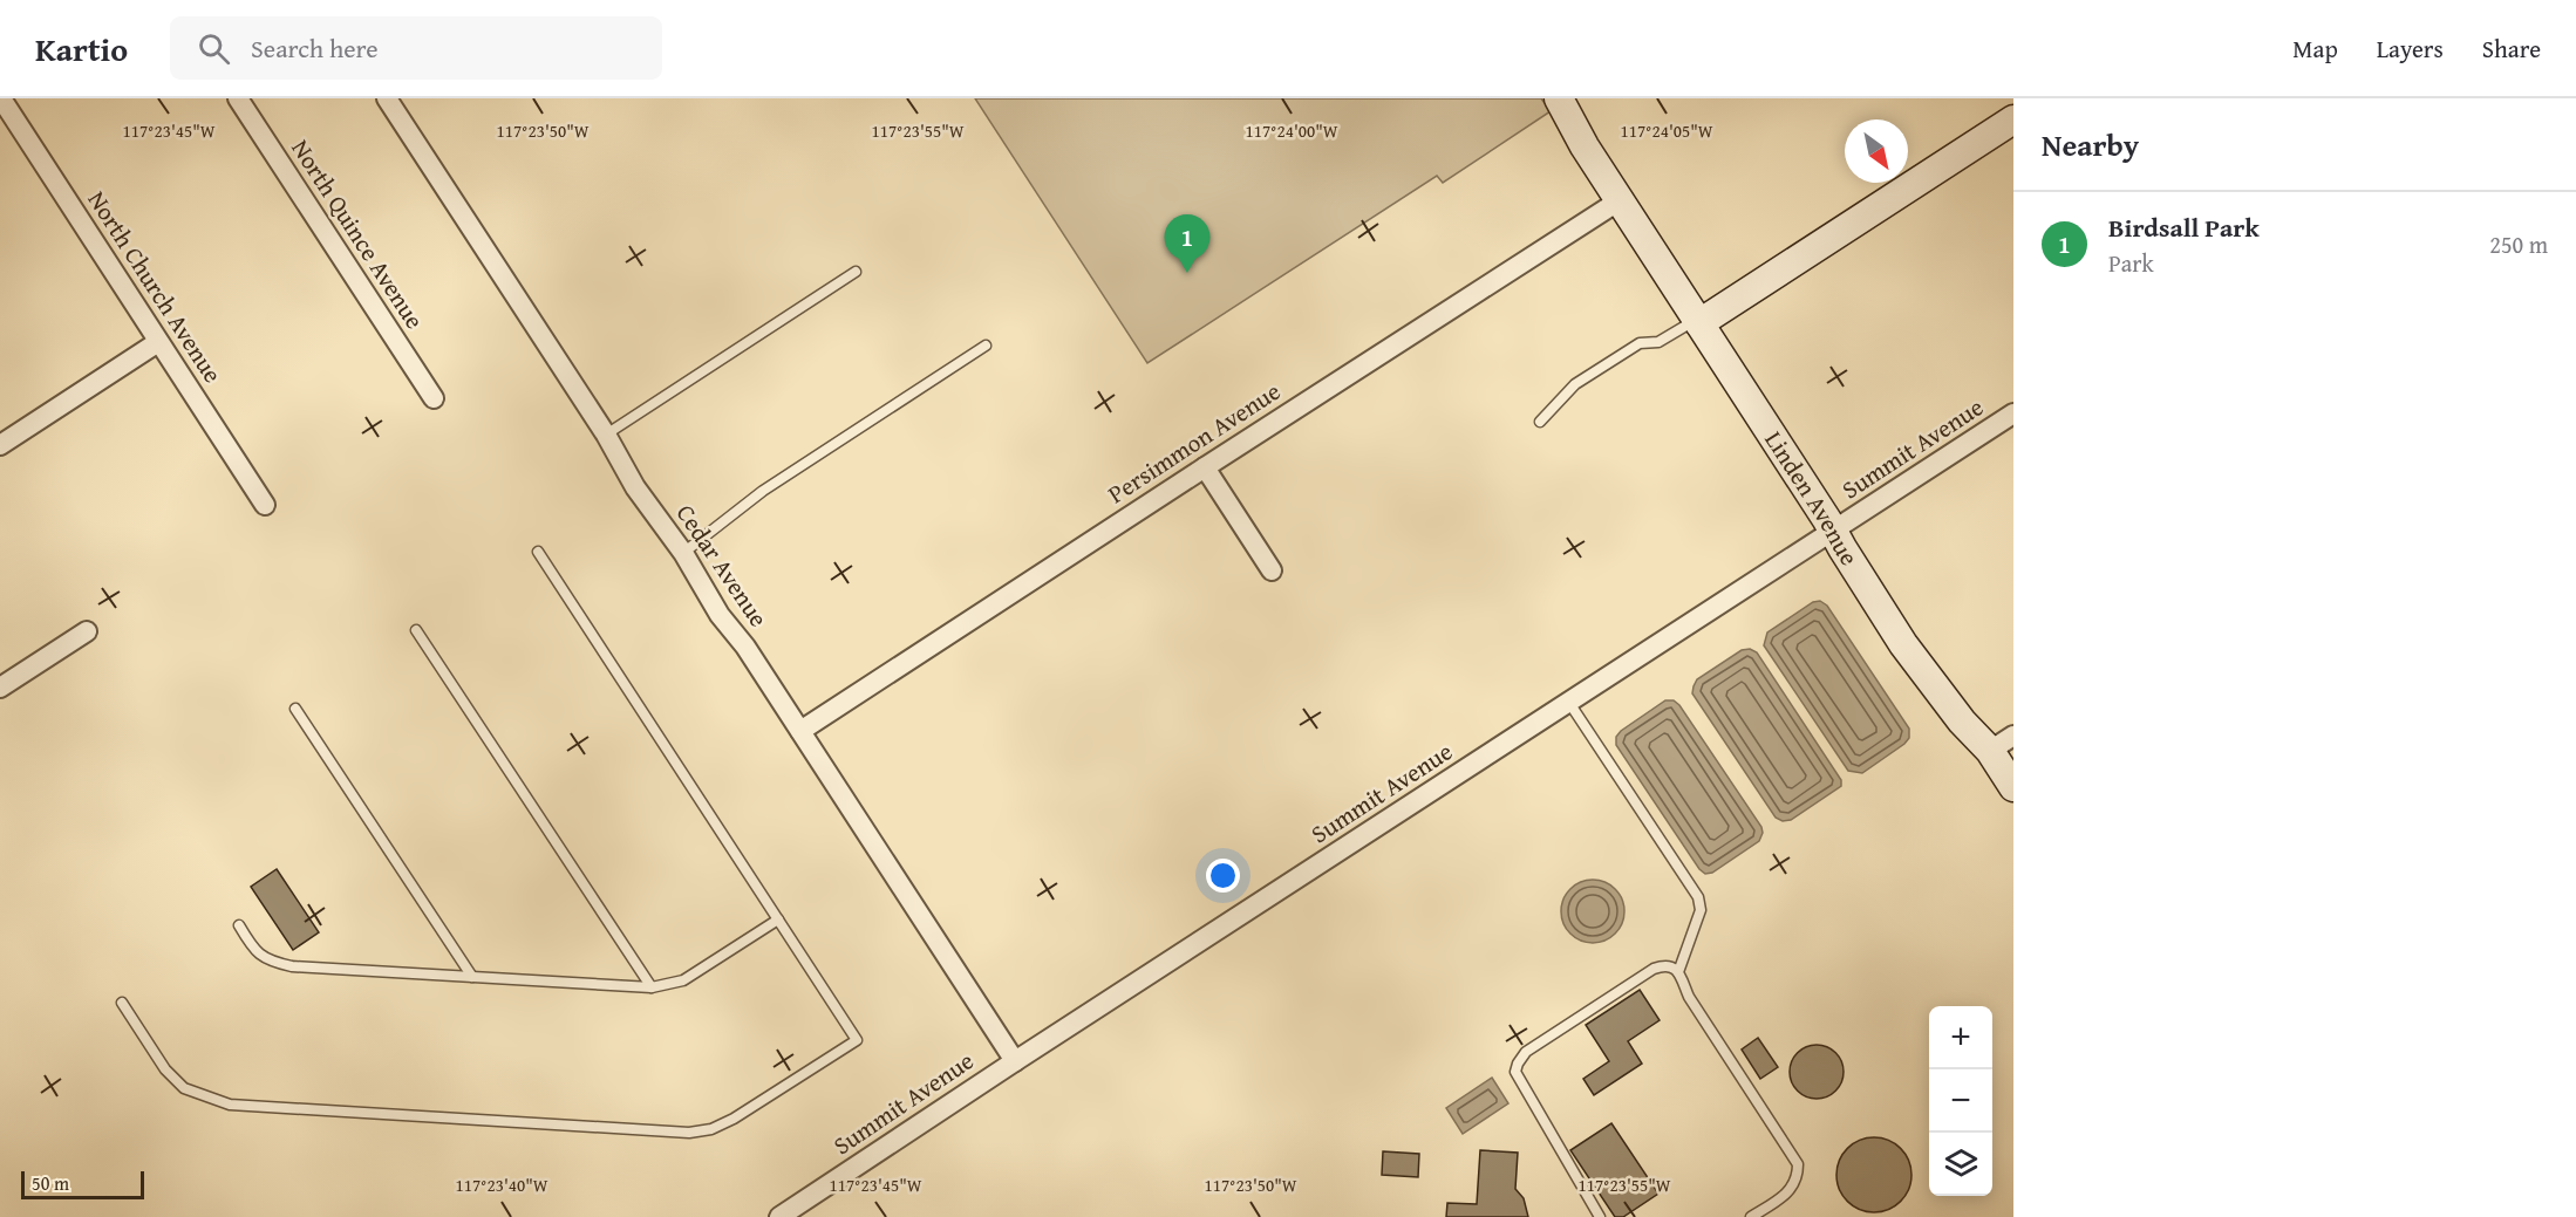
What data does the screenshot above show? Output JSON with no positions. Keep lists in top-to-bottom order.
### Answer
{
  "streets": {
    "street": [
      "North Quince Avenue",
      "North Church Avenue",
      "Persimmon Avenue",
      "Summit Avenue",
      "Linden Avenue",
      "Cedar Avenue"
    ]
  },
  "crossings": [
    ["Persimmon Avenue", "Linden Avenue"],
    ["Persimmon Avenue", "Cedar Avenue"],
    ["Summit Avenue", "Linden Avenue"],
    ["Summit Avenue", "Cedar Avenue"]
  ],
  "scale_bar": "50 m",
  "north": "bottom right",
  "page": {
    "header": "Kartio",
    "search": "Search here",
    "nav": ["Map", "Layers", "Share"],
    "heading": "Nearby",
    "list": [
      {
        "mark": "1",
        "name": "Birdsall Park",
        "note": "Park",
        "value": "250 m"
      }
    ],
    "pins": "1",
    "map_buttons": ["+", "−"],
    "scale": "50 m"
  },
  "coordinates": [
    "117°23'45\"W",
    "117°23'50\"W",
    "117°23'55\"W",
    "117°24'00\"W",
    "117°24'05\"W",
    "117°23'40\"W"
  ]
}
